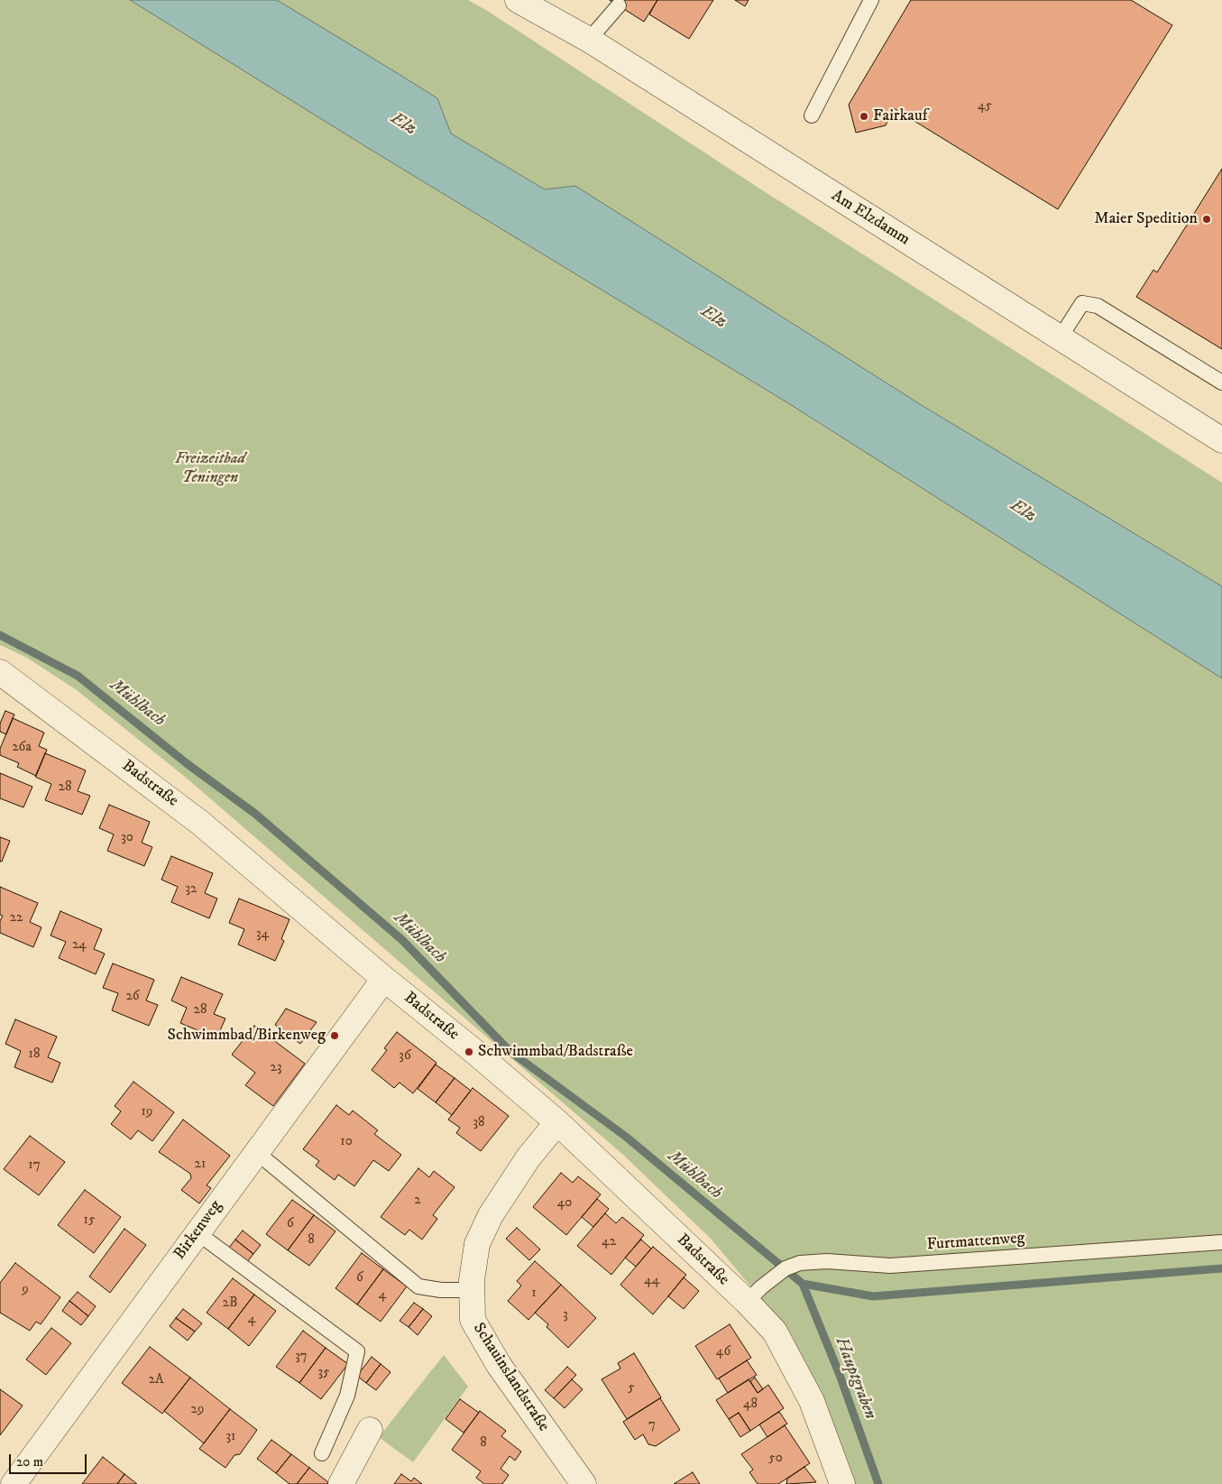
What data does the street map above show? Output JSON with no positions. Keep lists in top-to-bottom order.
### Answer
{
  "streets": {
    "street": [
      "Am Elzdamm",
      "Badstraße",
      "Birkenweg",
      "Schauinslandstraße"
    ],
    "lane": ["Furtmattenweg"]
  },
  "crossings": [
    ["Badstraße", "Birkenweg"],
    ["Badstraße", "Furtmattenweg"],
    ["Badstraße", "Schauinslandstraße"]
  ],
  "water": ["Elz", "Mühlbach", "Hauptgraben"],
  "parks": ["Freizeitbad Teningen"],
  "places": [
    "Fairkauf",
    "Maier Spedition",
    "Schwimmbad/Birkenweg",
    "Schwimmbad/Badstraße"
  ],
  "house_numbers": [
    "45",
    "26a",
    "28",
    "30",
    "32",
    "22",
    "34",
    "24",
    "26",
    "28",
    "18",
    "36",
    "23",
    "19",
    "38",
    "10",
    "21",
    "17",
    "2",
    "40",
    "15",
    "6",
    "8",
    "42",
    "6",
    "44",
    "9",
    "1",
    "4",
    "2B",
    "3",
    "4",
    "46",
    "37",
    "35",
    "2A",
    "5",
    "48",
    "29",
    "7",
    "31",
    "8",
    "50"
  ],
  "scale_bar": "20 m"
}
